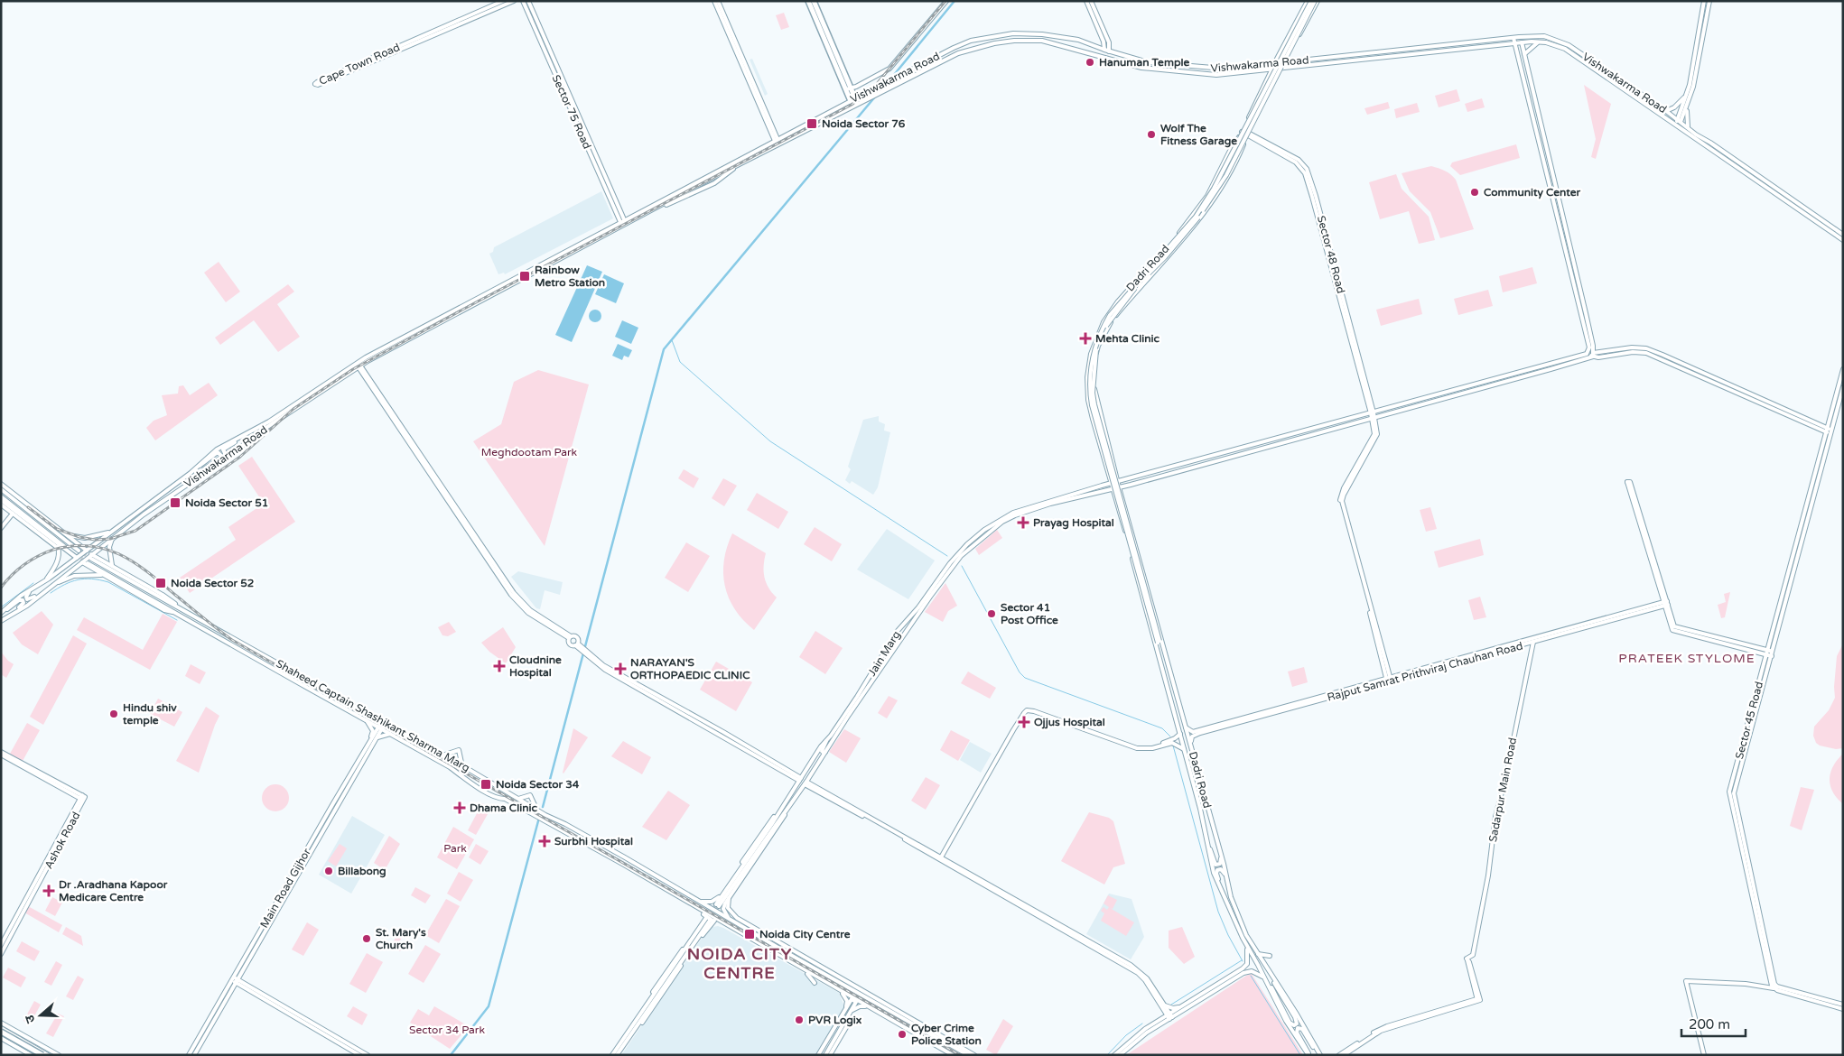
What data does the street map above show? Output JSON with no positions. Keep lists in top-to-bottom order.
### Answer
{
  "streets": {
    "street": [
      "Cape Town Road",
      "Vishwakarma Road",
      "Sector 75 Road",
      "Sector 48 Road",
      "Dadri Road",
      "Jain Marg",
      "Rajput Samrat Prithviraj Chauhan Road",
      "Shaheed Captain Shashikant Sharma Marg",
      "Sector 45 Road",
      "Sadarpur Main Road",
      "Ashok Road",
      "Main Road Gijhor"
    ]
  },
  "crossings": [
    ["Vishwakarma Road", "Sector 75 Road"],
    ["Vishwakarma Road", "Dadri Road"],
    ["Sector 48 Road", "Dadri Road"],
    ["Sector 48 Road", "Jain Marg"],
    ["Sector 48 Road", "Rajput Samrat Prithviraj Chauhan Road"],
    ["Dadri Road", "Jain Marg"],
    ["Dadri Road", "Rajput Samrat Prithviraj Chauhan Road"],
    ["Rajput Samrat Prithviraj Chauhan Road", "Sadarpur Main Road"],
    ["Shaheed Captain Shashikant Sharma Marg", "Main Road Gijhor"]
  ],
  "districts": ["PRATEEK STYLOME", "NOIDA CITY CENTRE"],
  "parks": ["Meghdootam Park", "Park", "Sector 34 Park"],
  "places": {
    "other": [
      "Hanuman Temple",
      "Wolf The Fitness Garage",
      "Community Center",
      "Sector 41 Post Office",
      "Hindu shiv temple",
      "Billabong",
      "St. Mary's Church",
      "PVR Logix",
      "Cyber Crime Police Station"
    ],
    "transit": [
      "Noida Sector 76",
      "Rainbow Metro Station",
      "Noida Sector 51",
      "Noida Sector 52",
      "Noida Sector 34",
      "Noida City Centre"
    ],
    "health": [
      "Mehta Clinic",
      "Prayag Hospital",
      "Cloudnine Hospital",
      "NARAYAN'S ORTHOPAEDIC CLINIC",
      "Ojjus Hospital",
      "Dhama Clinic",
      "Surbhi Hospital",
      "Dr .Aradhana Kapoor Medicare Centre"
    ]
  },
  "scale_bar": "200 m",
  "north": "left"
}
